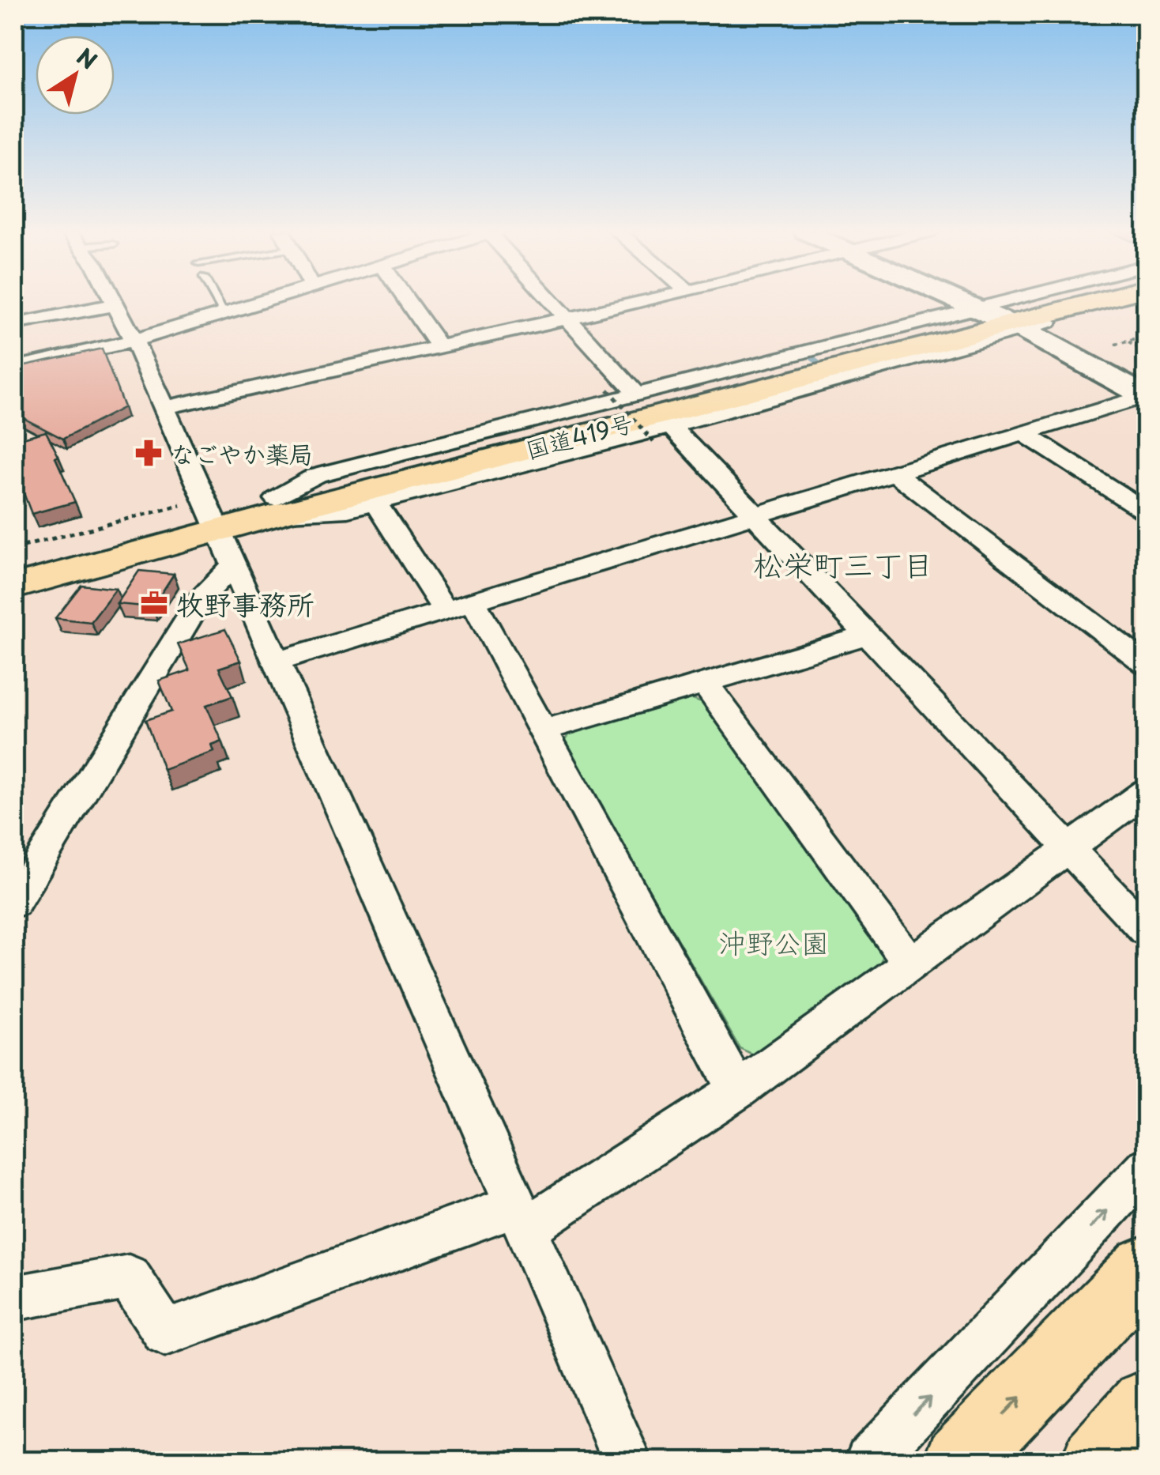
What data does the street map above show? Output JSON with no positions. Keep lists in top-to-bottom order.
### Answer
{
  "streets": {
    "highway": ["国道419号"]
  },
  "districts": ["松栄町三丁目"],
  "parks": ["沖野公園"],
  "places": {
    "pharmacy": ["なごやか薬局"],
    "office": ["牧野事務所"]
  },
  "north": "top right"
}
